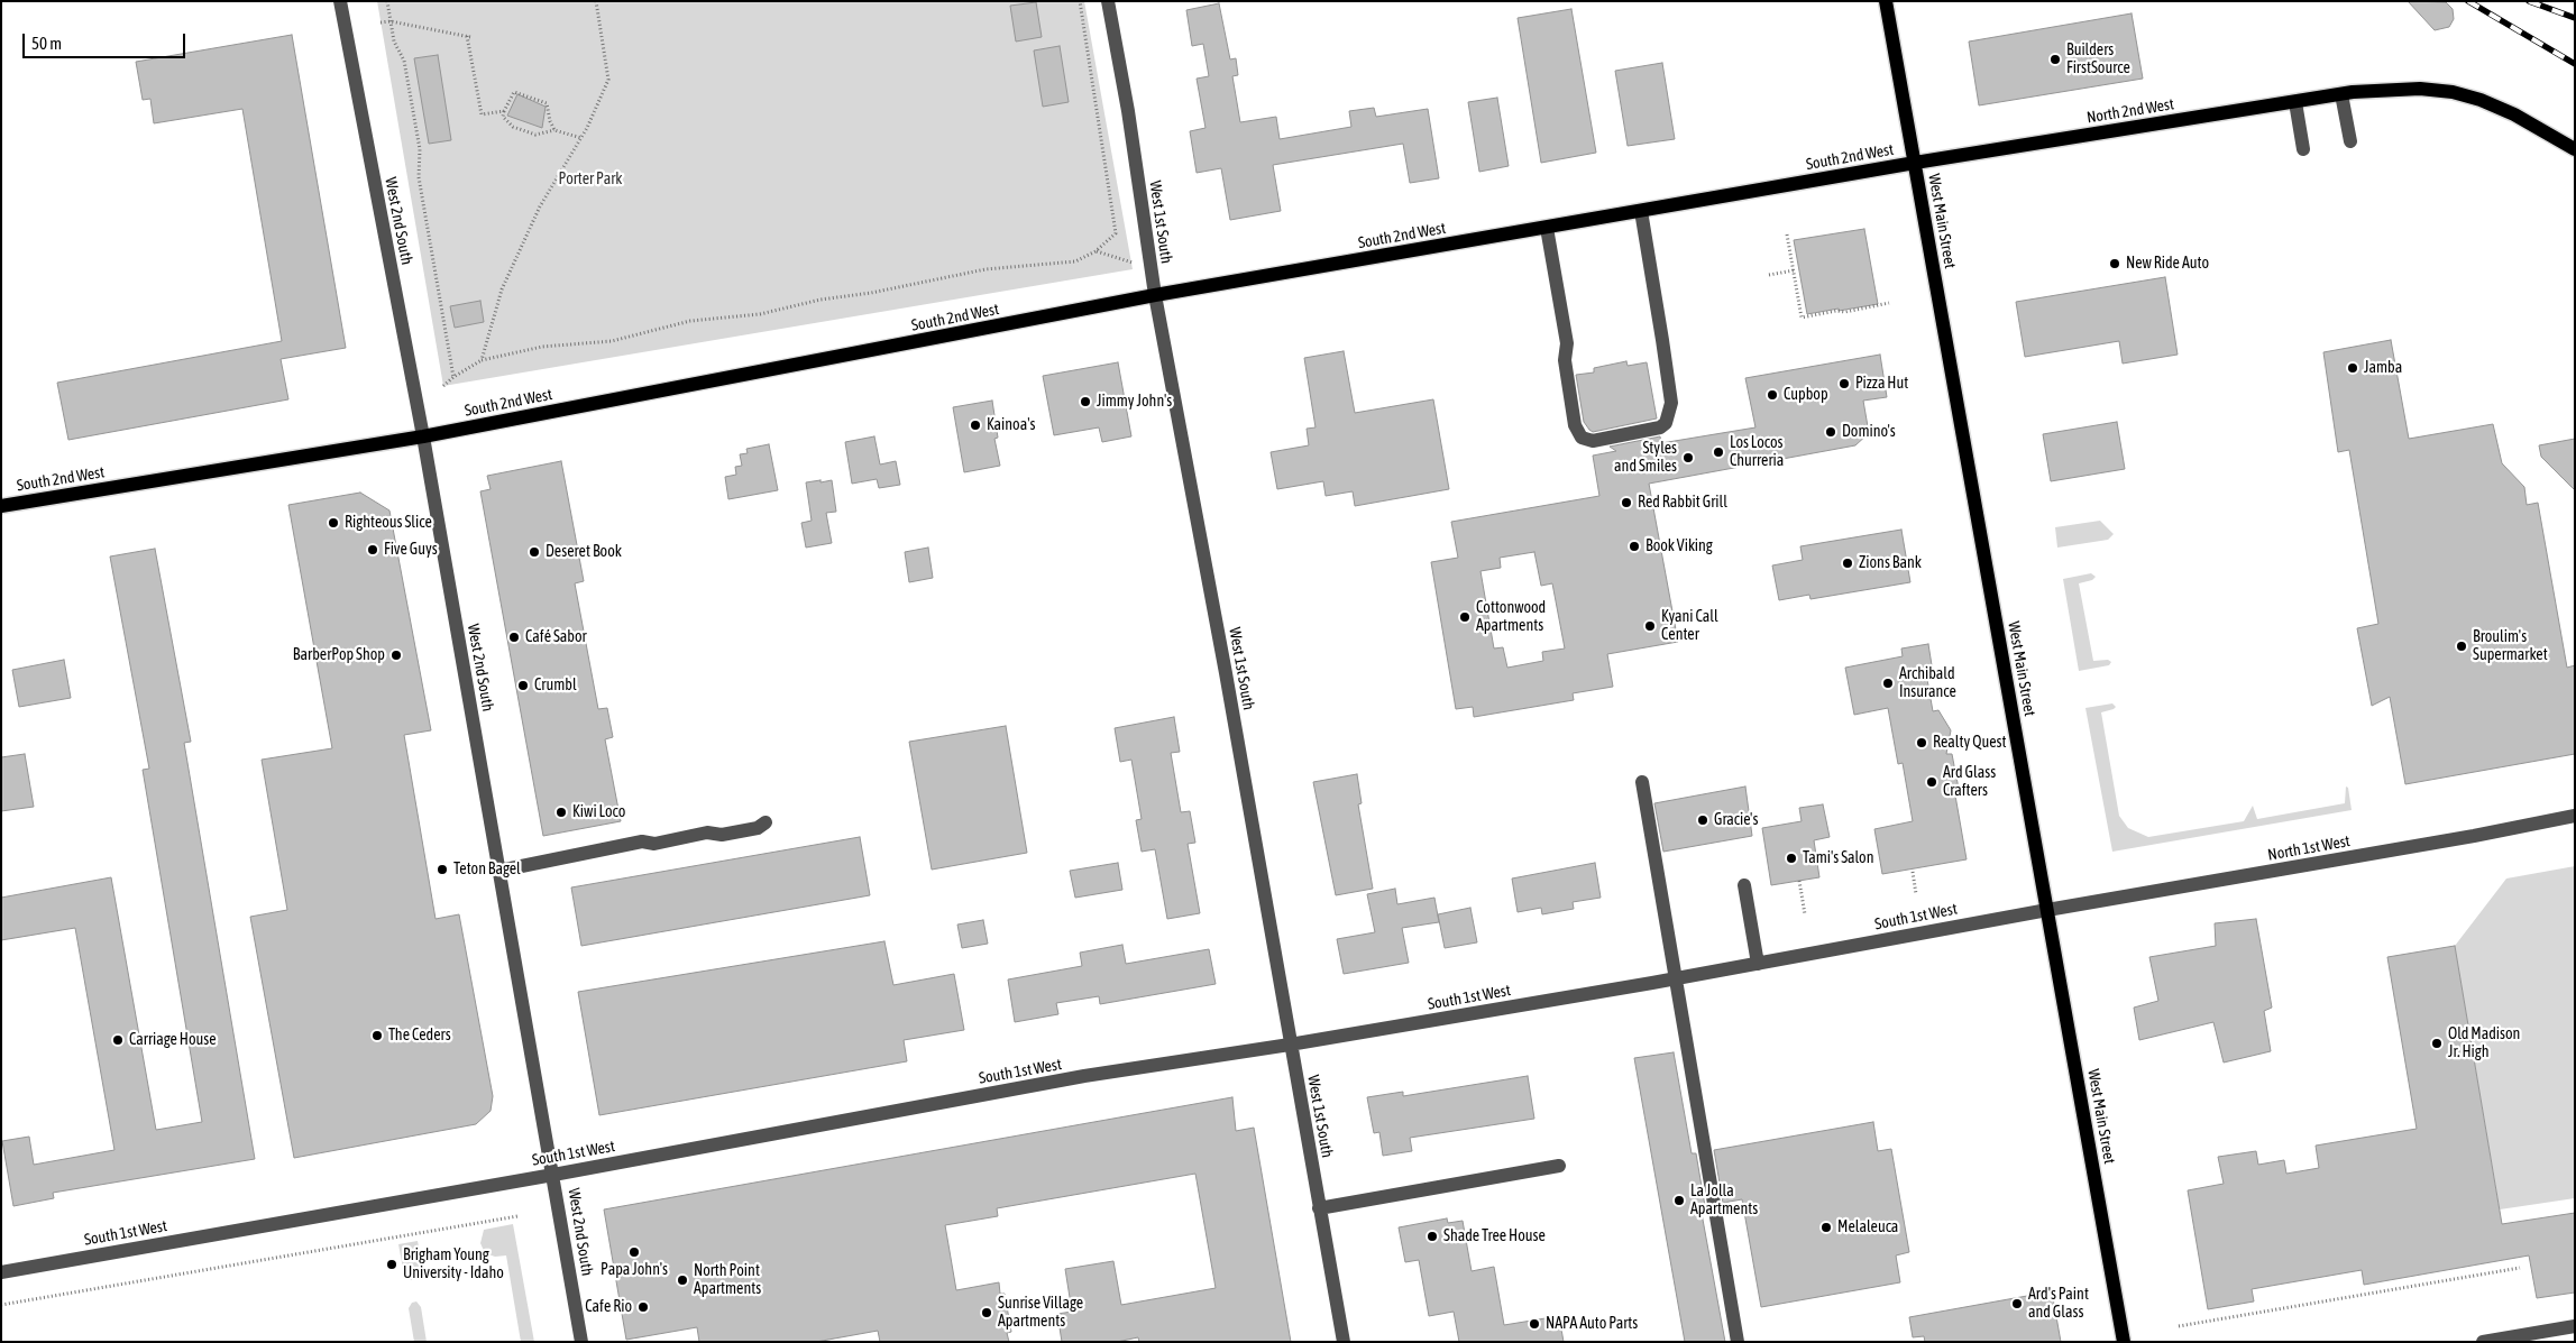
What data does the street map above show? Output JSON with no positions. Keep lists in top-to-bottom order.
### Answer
{
  "streets": {
    "main road": ["North 2nd West", "South 2nd West", "West Main Street"],
    "street": [
      "West 2nd South",
      "West 1st South",
      "North 1st West",
      "South 1st West"
    ]
  },
  "crossings": [
    ["North 2nd West", "South 2nd West"],
    ["North 2nd West", "West Main Street"],
    ["South 2nd West", "West 2nd South"],
    ["South 2nd West", "West Main Street"],
    ["South 2nd West", "West 1st South"],
    ["West 2nd South", "South 1st West"],
    ["West Main Street", "North 1st West"],
    ["West Main Street", "South 1st West"],
    ["West 1st South", "South 1st West"],
    ["North 1st West", "South 1st West"]
  ],
  "parks": ["Porter Park"],
  "places": [
    "Builders FirstSource",
    "New Ride Auto",
    "Jamba",
    "Pizza Hut",
    "Cupbop",
    "Jimmy John's",
    "Kainoa's",
    "Domino's",
    "Los Locos Churreria",
    "Styles and Smiles",
    "Red Rabbit Grill",
    "Righteous Slice",
    "Book Viking",
    "Five Guys",
    "Deseret Book",
    "Zions Bank",
    "Cottonwood Apartments",
    "Kyani Call Center",
    "Café Sabor",
    "Broulim's Supermarket",
    "BarberPop Shop",
    "Archibald Insurance",
    "Crumbl",
    "Realty Quest",
    "Ard Glass Crafters",
    "Kiwi Loco",
    "Gracie's",
    "Tami's Salon",
    "Teton Bagel",
    "The Ceders",
    "Carriage House",
    "Old Madison Jr. High",
    "La Jolla Apartments",
    "Melaleuca",
    "Shade Tree House",
    "Papa John's",
    "Brigham Young University - Idaho",
    "North Point Apartments",
    "Ard's Paint and Glass",
    "Cafe Rio",
    "Sunrise Village Apartments",
    "NAPA Auto Parts"
  ],
  "scale_bar": "50 m"
}
